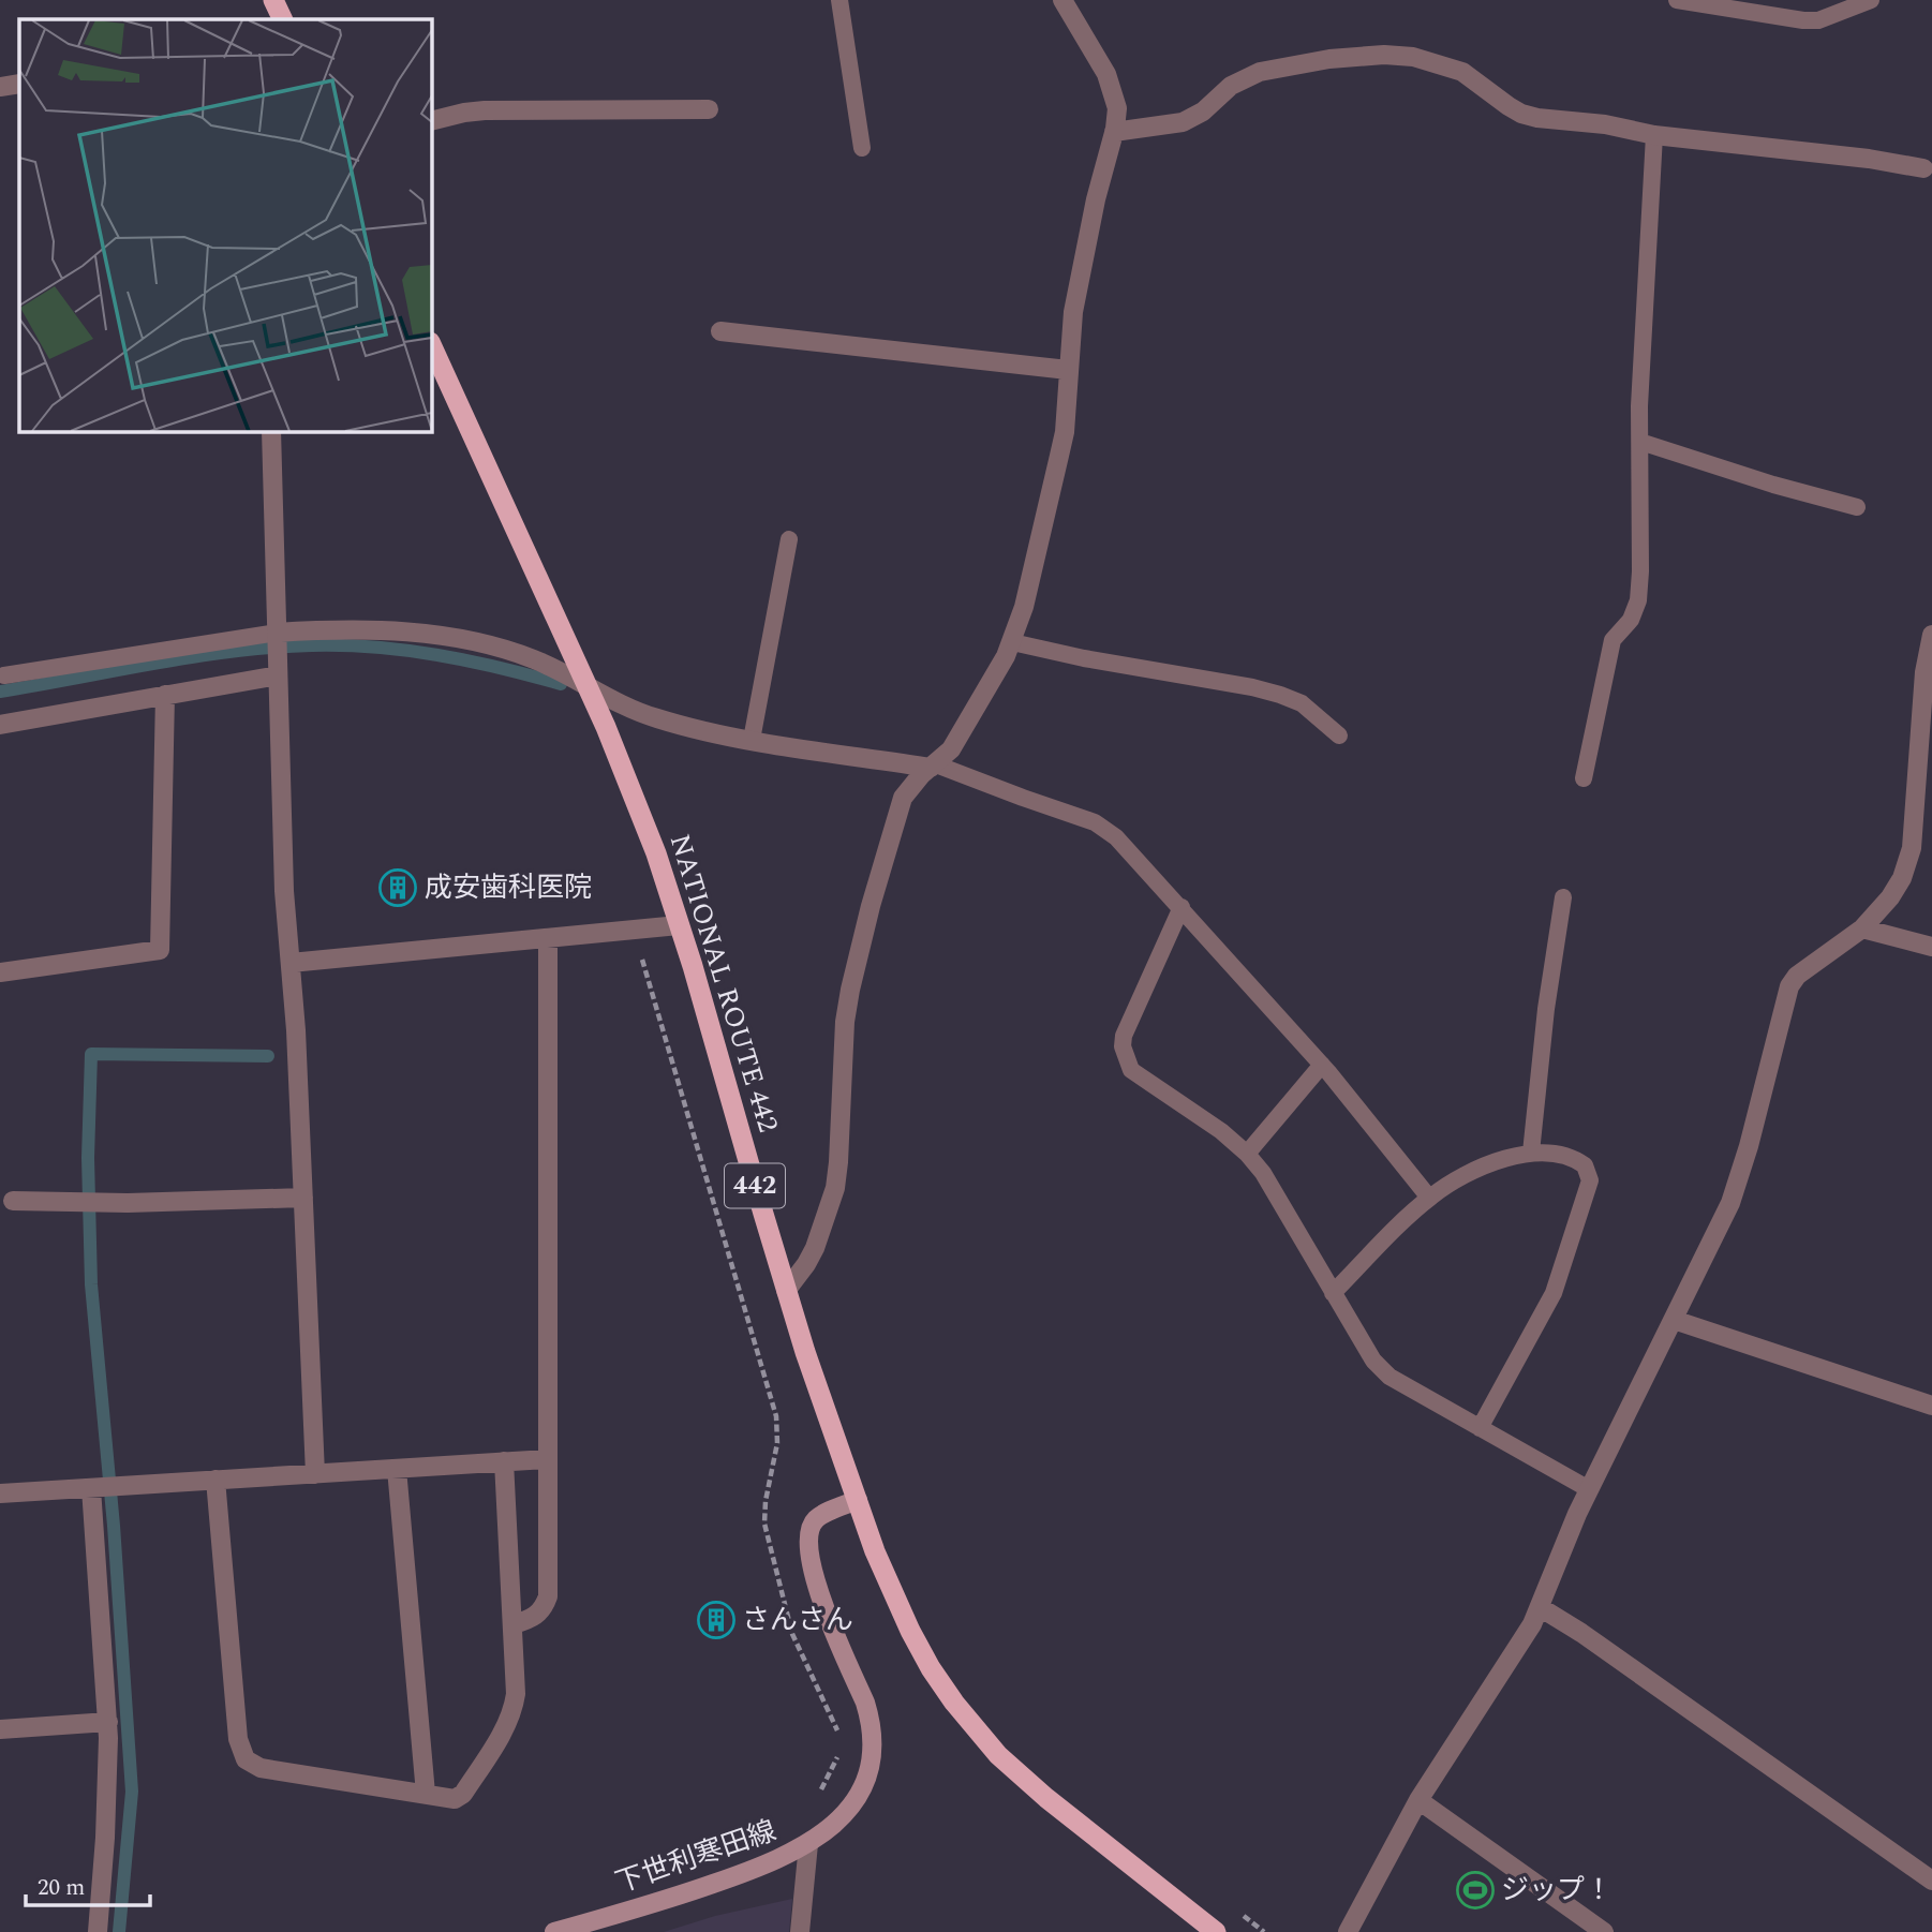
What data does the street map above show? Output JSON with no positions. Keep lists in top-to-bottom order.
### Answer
{
  "streets": {
    "highway": ["NATIONAL ROUTE 442", "442"],
    "main road": ["下世利寒田線"]
  },
  "crossings": [
    ["NATIONAL ROUTE 442", "下世利寒田線"]
  ],
  "places": {
    "building": ["成安歯科医院", "さんさん"],
    "sports": ["ジップ！"]
  },
  "scale_bar": "20 m"
}
